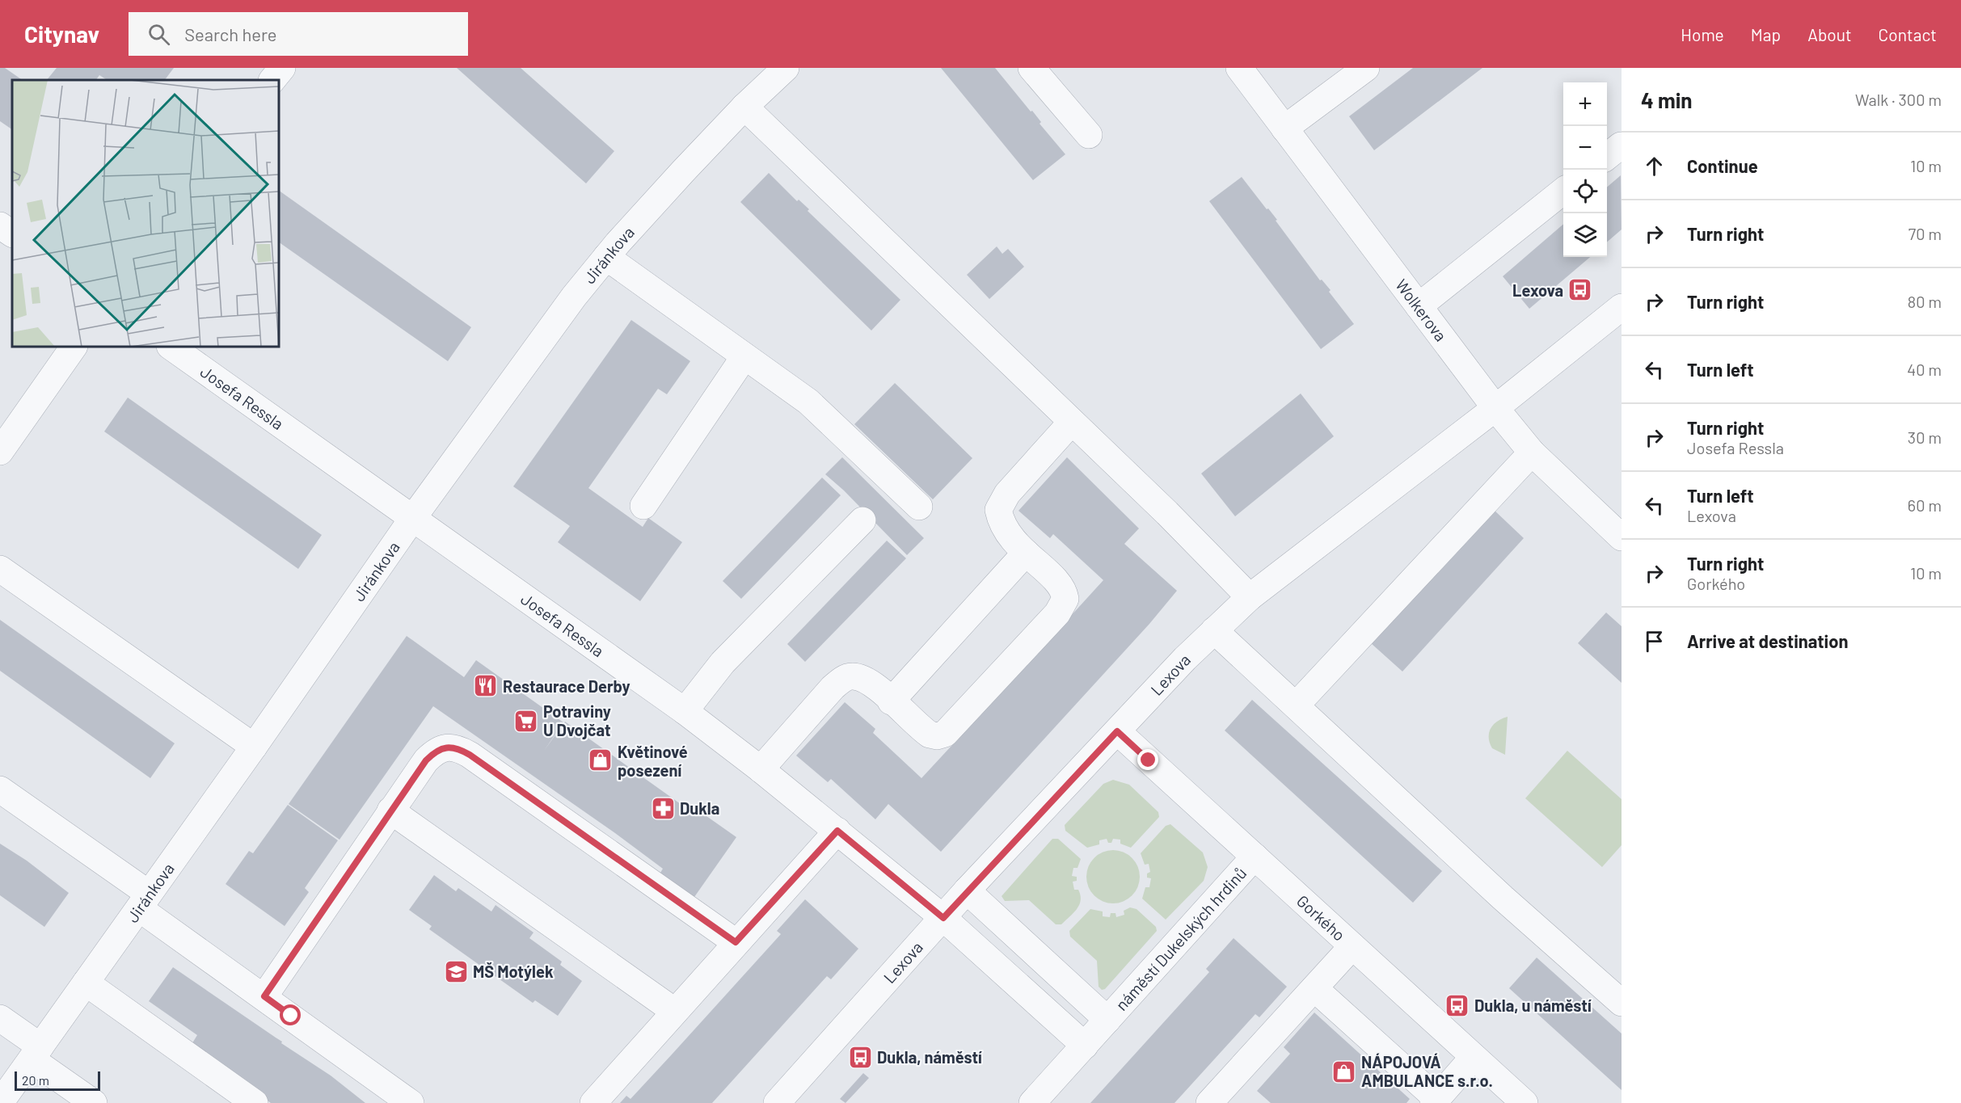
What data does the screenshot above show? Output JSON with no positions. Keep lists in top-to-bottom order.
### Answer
{
  "streets": {
    "street": [
      "Jiránkova",
      "Wolkerova",
      "Josefa Ressla",
      "Lexova",
      "Gorkého",
      "náměstí Dukelských hrdinů"
    ]
  },
  "crossings": [
    ["Jiránkova", "Josefa Ressla"],
    ["Wolkerova", "Lexova"],
    ["Josefa Ressla", "Lexova"],
    ["Lexova", "Gorkého"],
    ["Lexova", "náměstí Dukelských hrdinů"],
    ["Gorkého", "náměstí Dukelských hrdinů"]
  ],
  "places": {
    "bus stop": ["Lexova", "Dukla, u náměstí", "Dukla, náměstí"],
    "restaurant": ["Restaurace Derby"],
    "supermarket": ["Potraviny U Dvojčat"],
    "shop": ["Květinové posezení", "NÁPOJOVÁ AMBULANCE s.r.o."],
    "pharmacy": ["Dukla"],
    "school or university": ["MŠ Motýlek"]
  },
  "scale_bar": "20 m",
  "page": {
    "header": "Citynav",
    "search": "Search here",
    "nav": [
      "Home",
      "Map",
      "About",
      "Contact"
    ],
    "heading": ["4 min", "Walk · 300 m"],
    "map_buttons": ["+", "−"],
    "list": [
      ["Continue", "10 m"],
      ["Turn right", "70 m"],
      ["Turn right", "80 m"],
      ["Turn left", "40 m"],
      ["Turn right", "Josefa Ressla", "30 m"],
      ["Turn left", "Lexova", "60 m"],
      ["Turn right", "Gorkého", "10 m"],
      "Arrive at destination"
    ],
    "scale": "20 m"
  }
}
